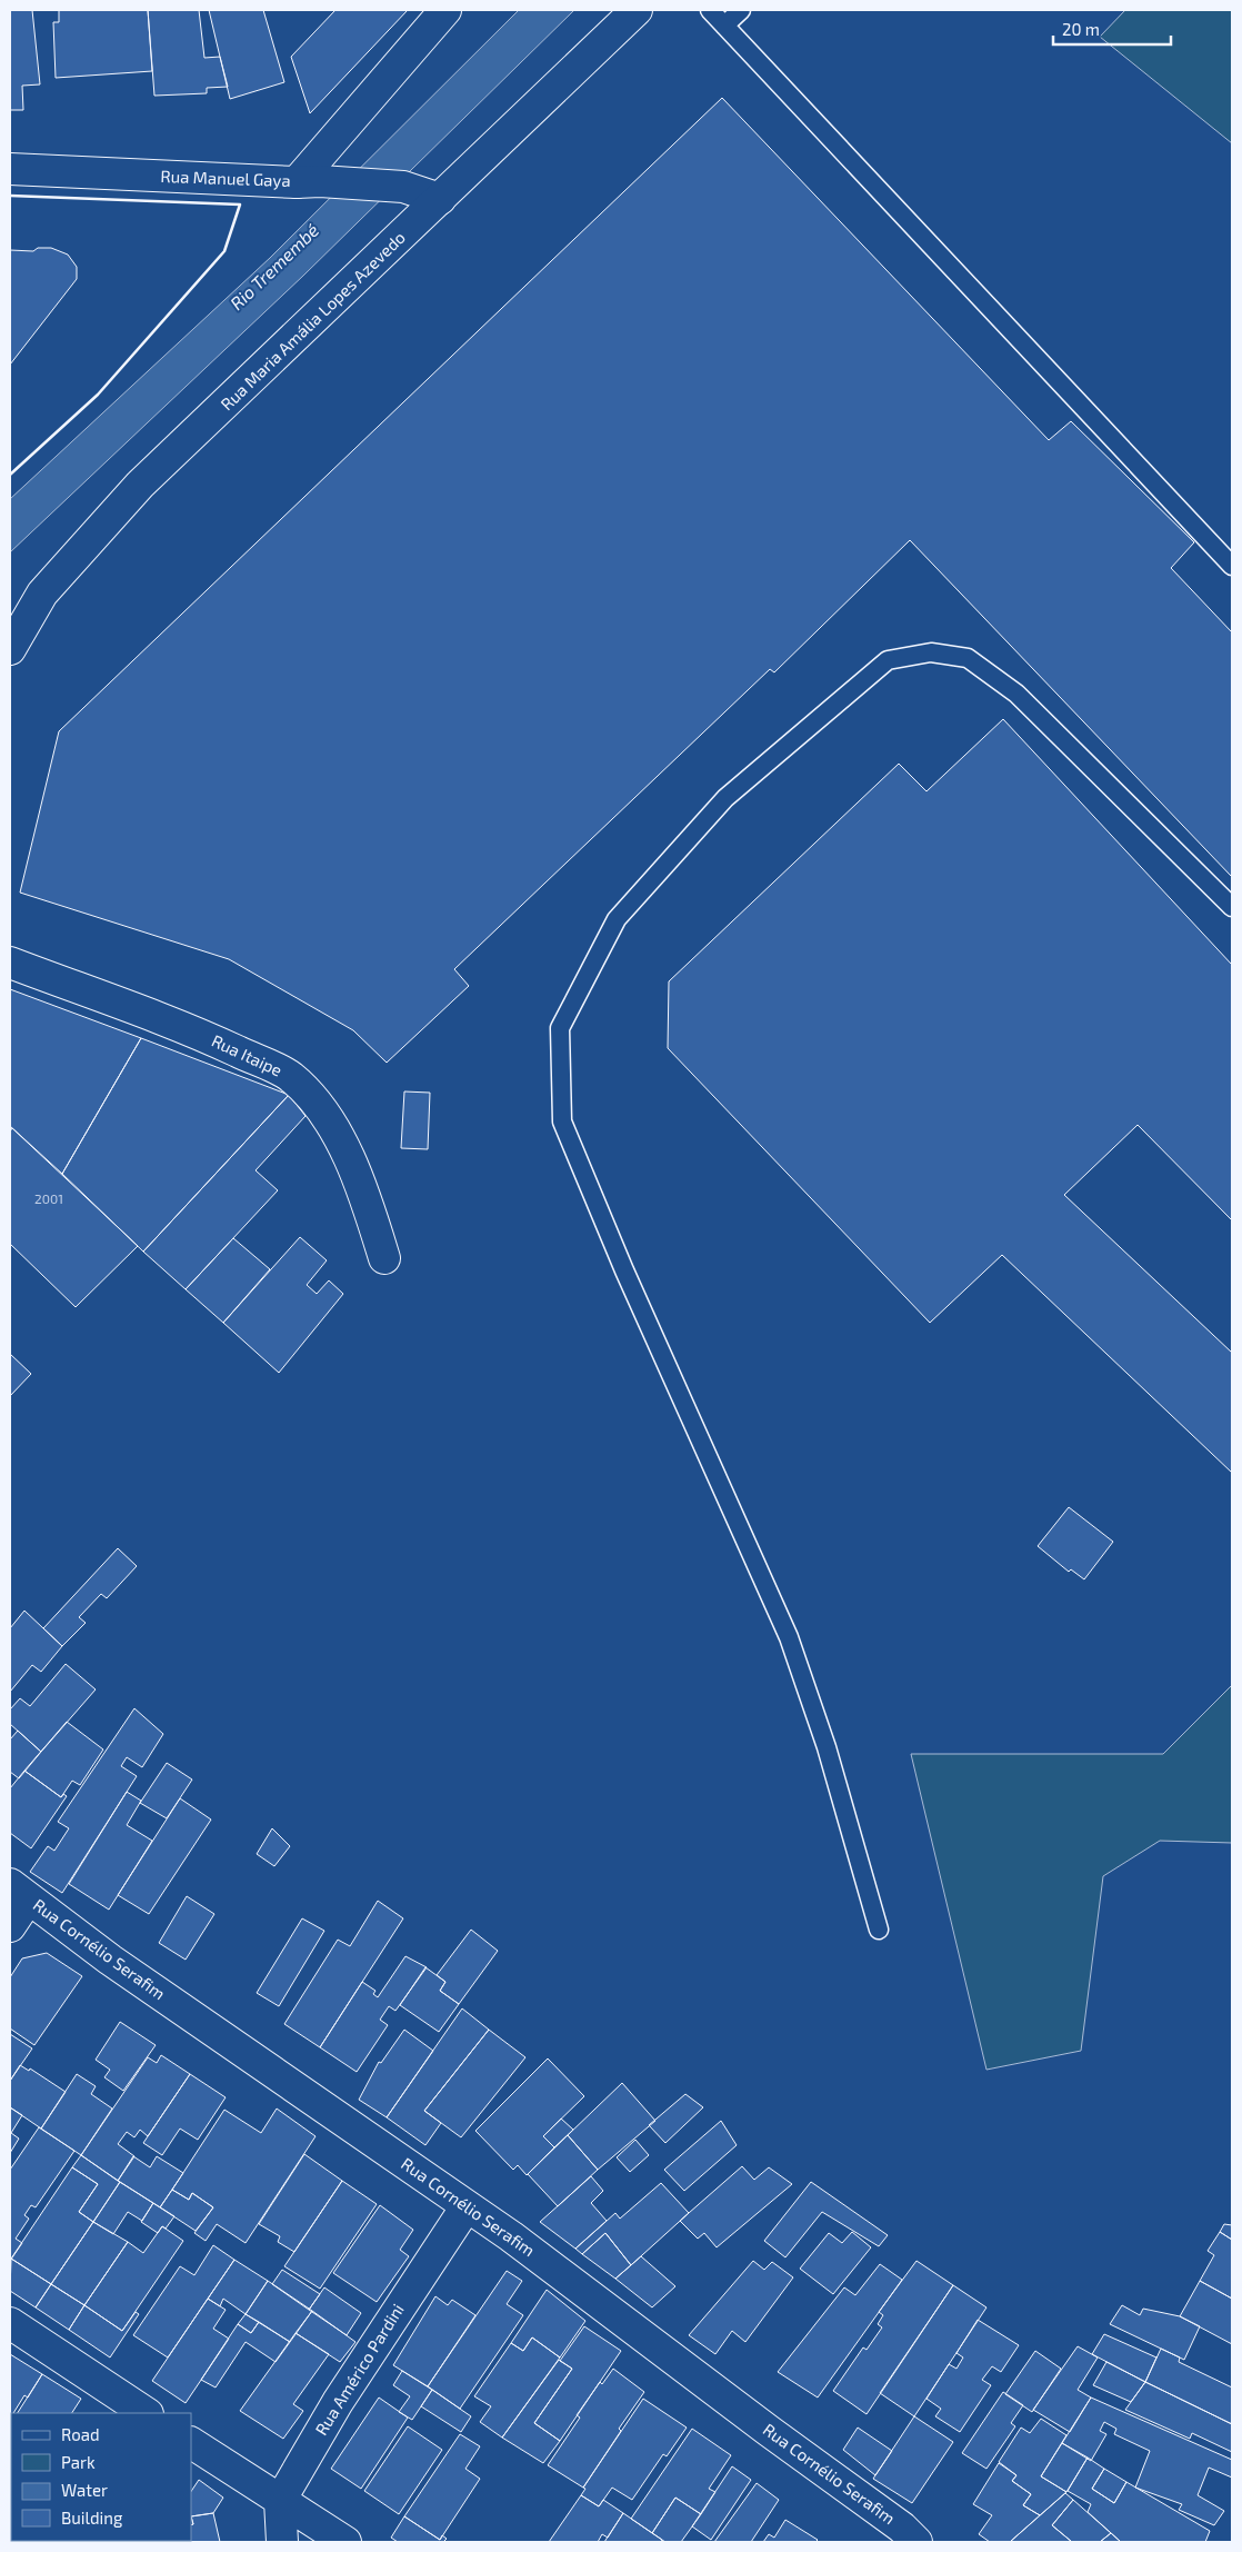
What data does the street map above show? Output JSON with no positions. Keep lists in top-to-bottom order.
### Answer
{
  "streets": {
    "street": [
      "Rua Manuel Gaya",
      "Rua Maria Amália Lopes Azevedo",
      "Rua Itaipe",
      "Rua Cornélio Serafim",
      "Rua Américo Pardini"
    ]
  },
  "crossings": [
    ["Rua Manuel Gaya", "Rua Maria Amália Lopes Azevedo"],
    ["Rua Cornélio Serafim", "Rua Américo Pardini"]
  ],
  "water": ["Rio Tremembé"],
  "house_numbers": ["2001"],
  "legend": [
    "Road",
    "Park",
    "Water",
    "Building"
  ],
  "scale_bar": "20 m"
}
